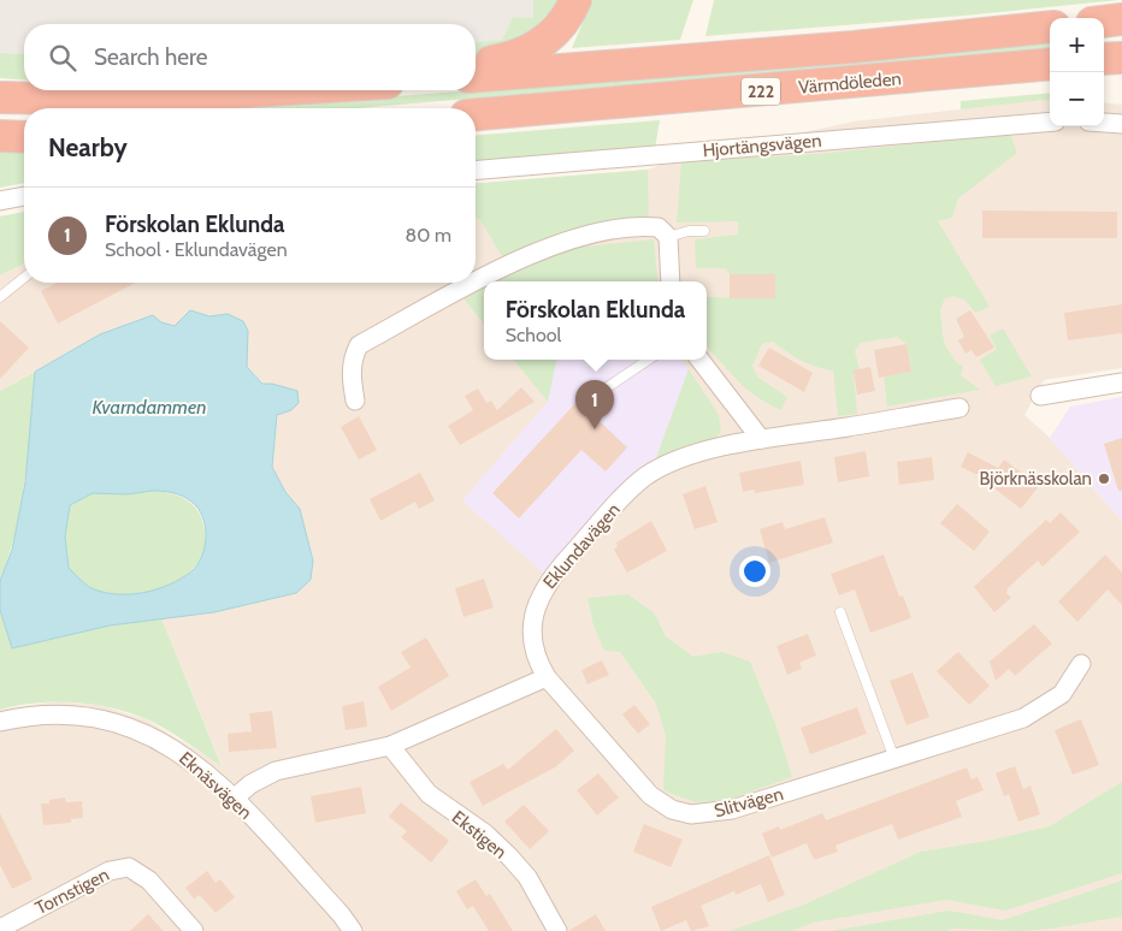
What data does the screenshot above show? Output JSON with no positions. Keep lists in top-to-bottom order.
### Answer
{
  "streets": {
    "highway": ["Värmdöleden", "222"],
    "street": [
      "Hjortängsvägen",
      "Eklundavägen",
      "Eknäsvägen",
      "Slitvägen",
      "Ekstigen",
      "Tornstigen"
    ]
  },
  "crossings": [
    ["Eklundavägen", "Slitvägen"]
  ],
  "water": ["Kvarndammen"],
  "places": ["Björknässkolan"],
  "page": {
    "map_buttons": ["+", "−"],
    "search": "Search here",
    "heading": "Nearby",
    "list": [
      {
        "mark": "1",
        "name": "Förskolan Eklunda",
        "note": "School · Eklundavägen",
        "value": "80 m"
      }
    ],
    "popup": ["Förskolan Eklunda", "School"],
    "pins": "1"
  }
}
